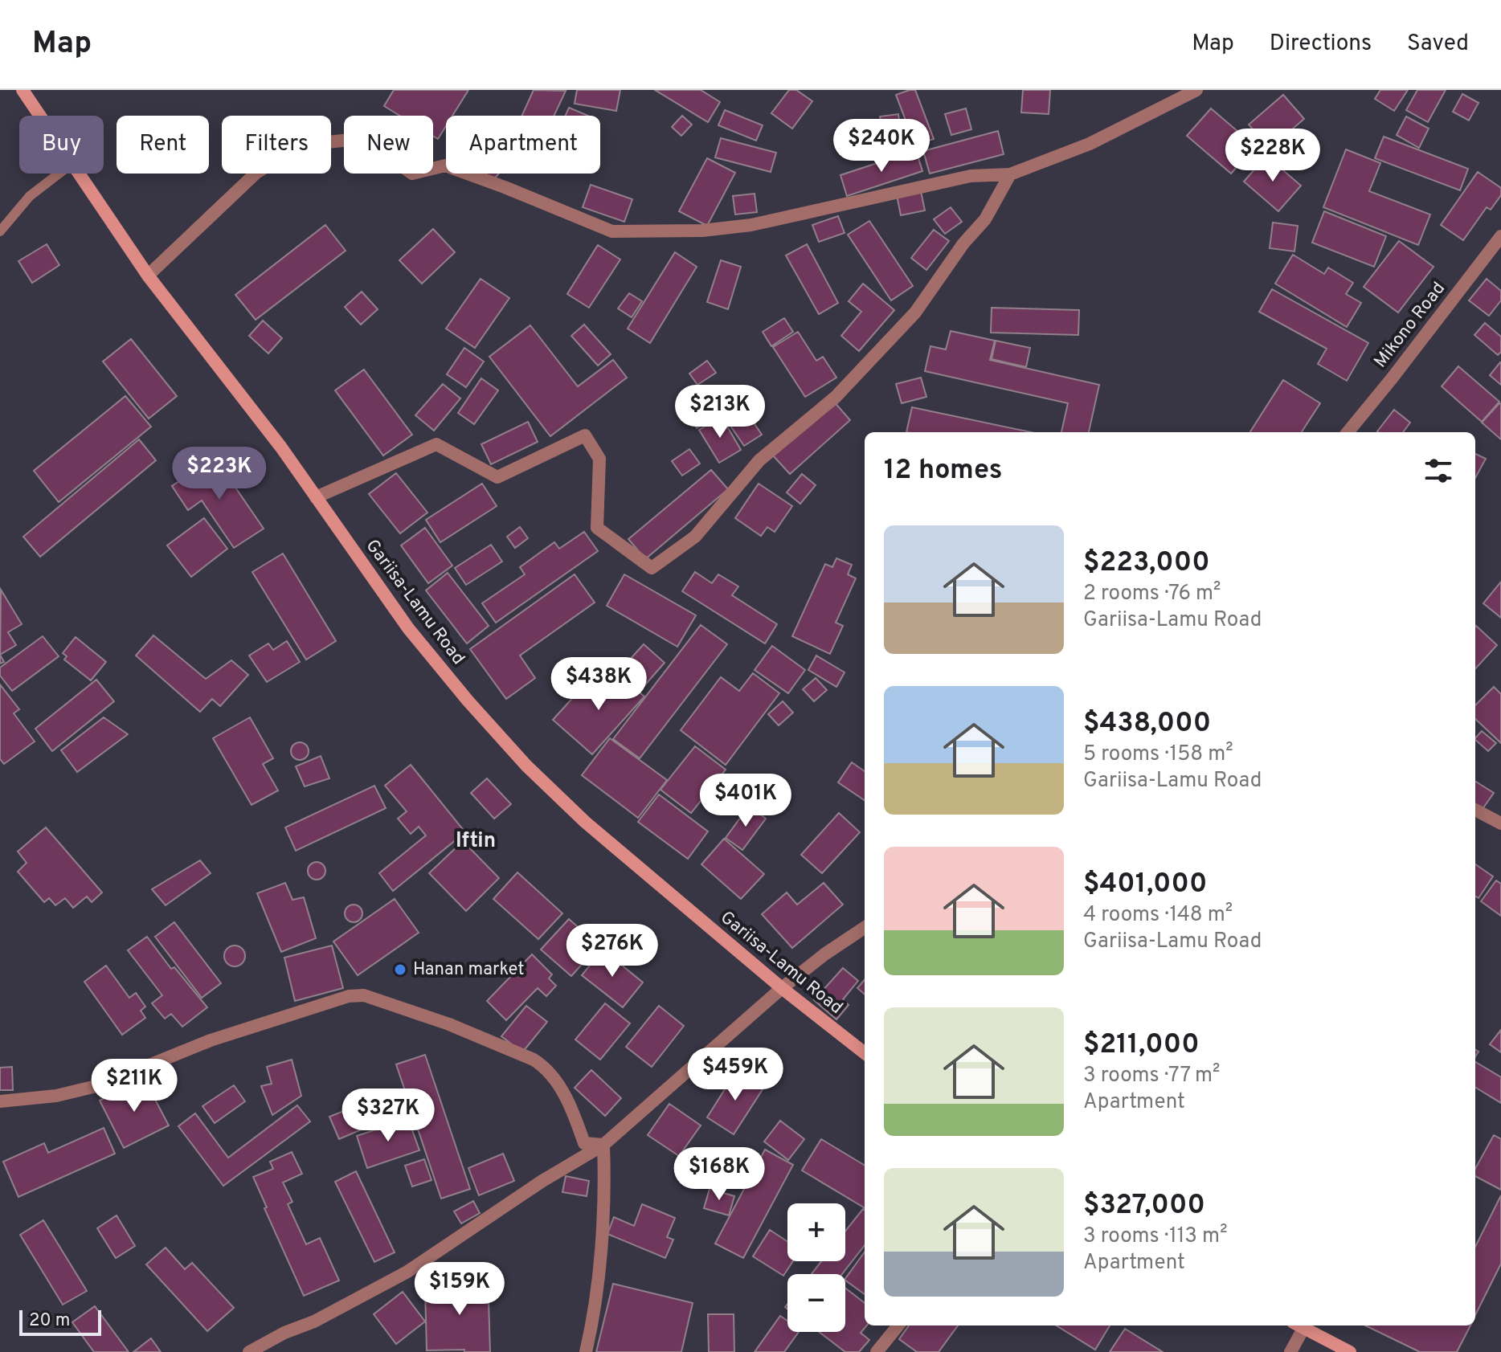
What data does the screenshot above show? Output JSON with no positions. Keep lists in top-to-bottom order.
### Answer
{
  "streets": {
    "street": ["Mikono Road", "Gariisa-Lamu Road"]
  },
  "districts": ["Iftin"],
  "places": ["Hanan market"],
  "scale_bar": "20 m",
  "page": {
    "header": "Map",
    "nav": ["Map", "Directions", "Saved"],
    "chip": [
      "Buy",
      "Rent",
      "Filters",
      "New",
      "Apartment"
    ],
    "price": [
      "$240K",
      "$228K",
      "$213K",
      "$223K",
      "$438K",
      "$401K",
      "$276K",
      "$459K",
      "$211K",
      "$327K",
      "$168K",
      "$159K"
    ],
    "heading": "12 homes",
    "list": [
      {
        "name": "$223,000",
        "note": "2 rooms · 76 m² · Gariisa-Lamu Road"
      },
      {
        "name": "$438,000",
        "note": "5 rooms · 158 m² · Gariisa-Lamu Road"
      },
      {
        "name": "$401,000",
        "note": "4 rooms · 148 m² · Gariisa-Lamu Road"
      },
      {
        "name": "$211,000",
        "note": "3 rooms · 77 m² · Apartment"
      },
      {
        "name": "$327,000",
        "note": "3 rooms · 113 m² · Apartment"
      }
    ],
    "map_buttons": ["+", "−"],
    "scale": "20 m"
  }
}
